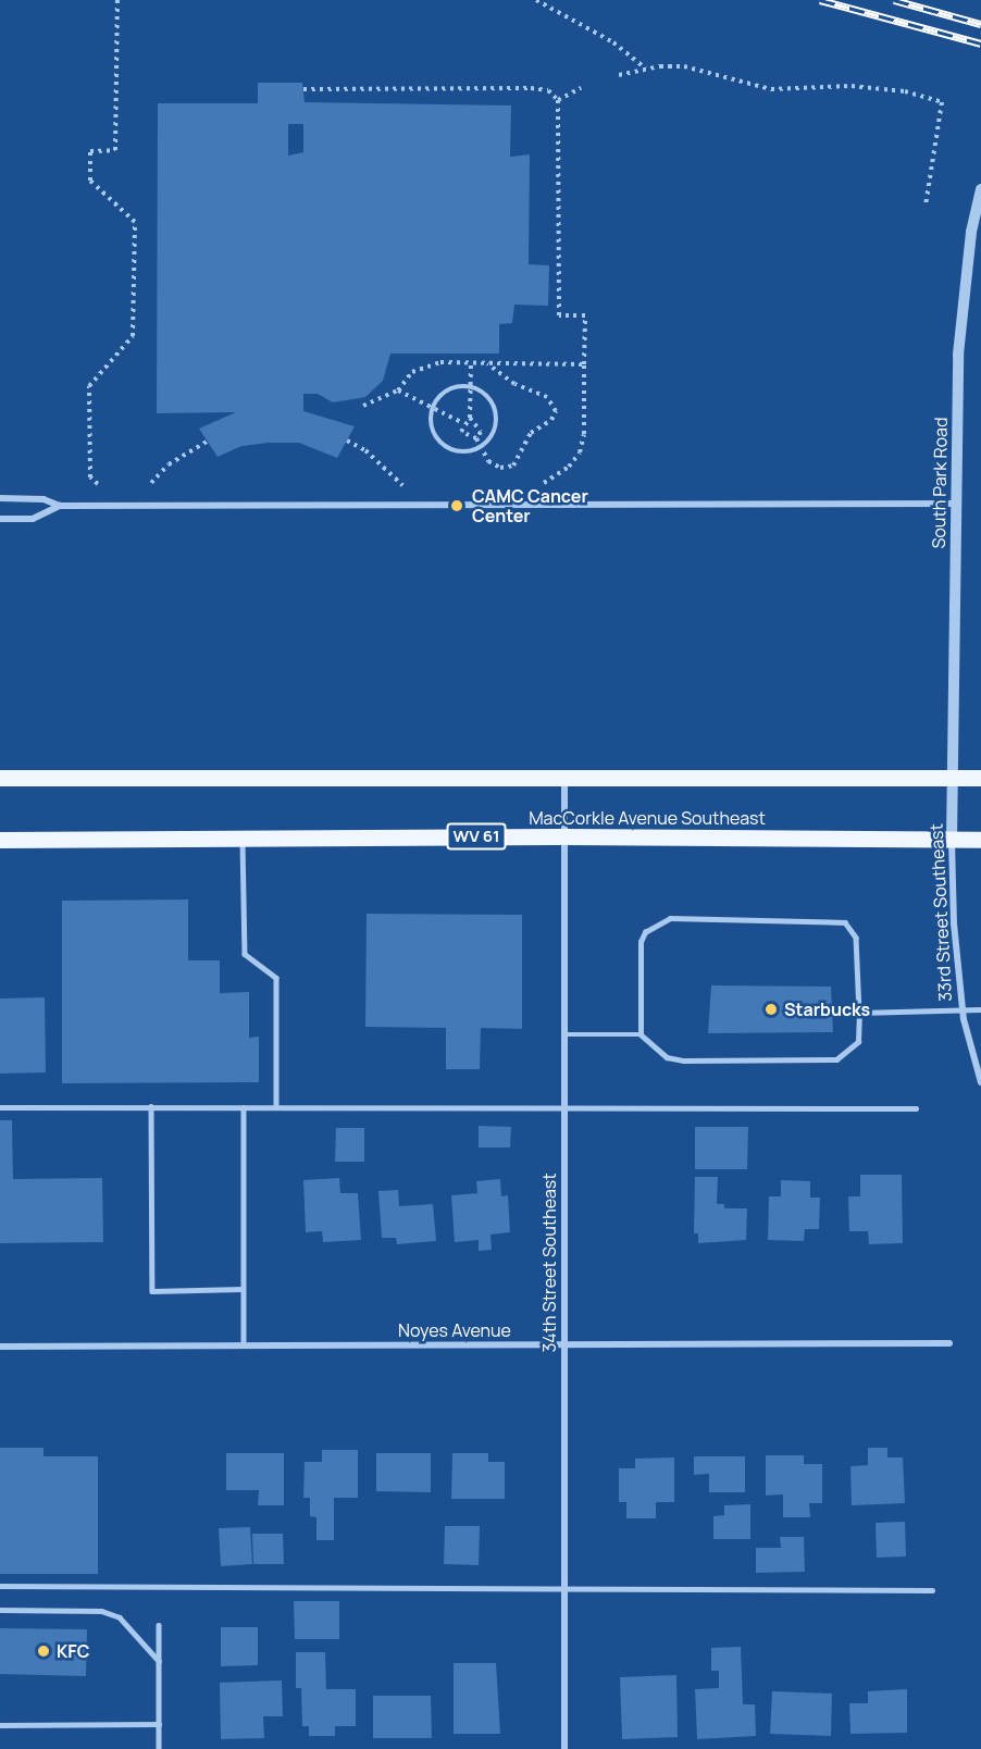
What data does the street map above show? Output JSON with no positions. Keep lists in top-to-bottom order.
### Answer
{
  "streets": {
    "main road": ["MacCorkle Avenue Southeast", "WV 61"],
    "street": [
      "South Park Road",
      "33rd Street Southeast",
      "34th Street Southeast",
      "Noyes Avenue"
    ]
  },
  "crossings": [
    ["South Park Road", "33rd Street Southeast"],
    ["MacCorkle Avenue Southeast", "33rd Street Southeast"],
    ["MacCorkle Avenue Southeast", "34th Street Southeast"],
    ["34th Street Southeast", "Noyes Avenue"]
  ],
  "places": ["CAMC Cancer Center", "Starbucks", "KFC"]
}
